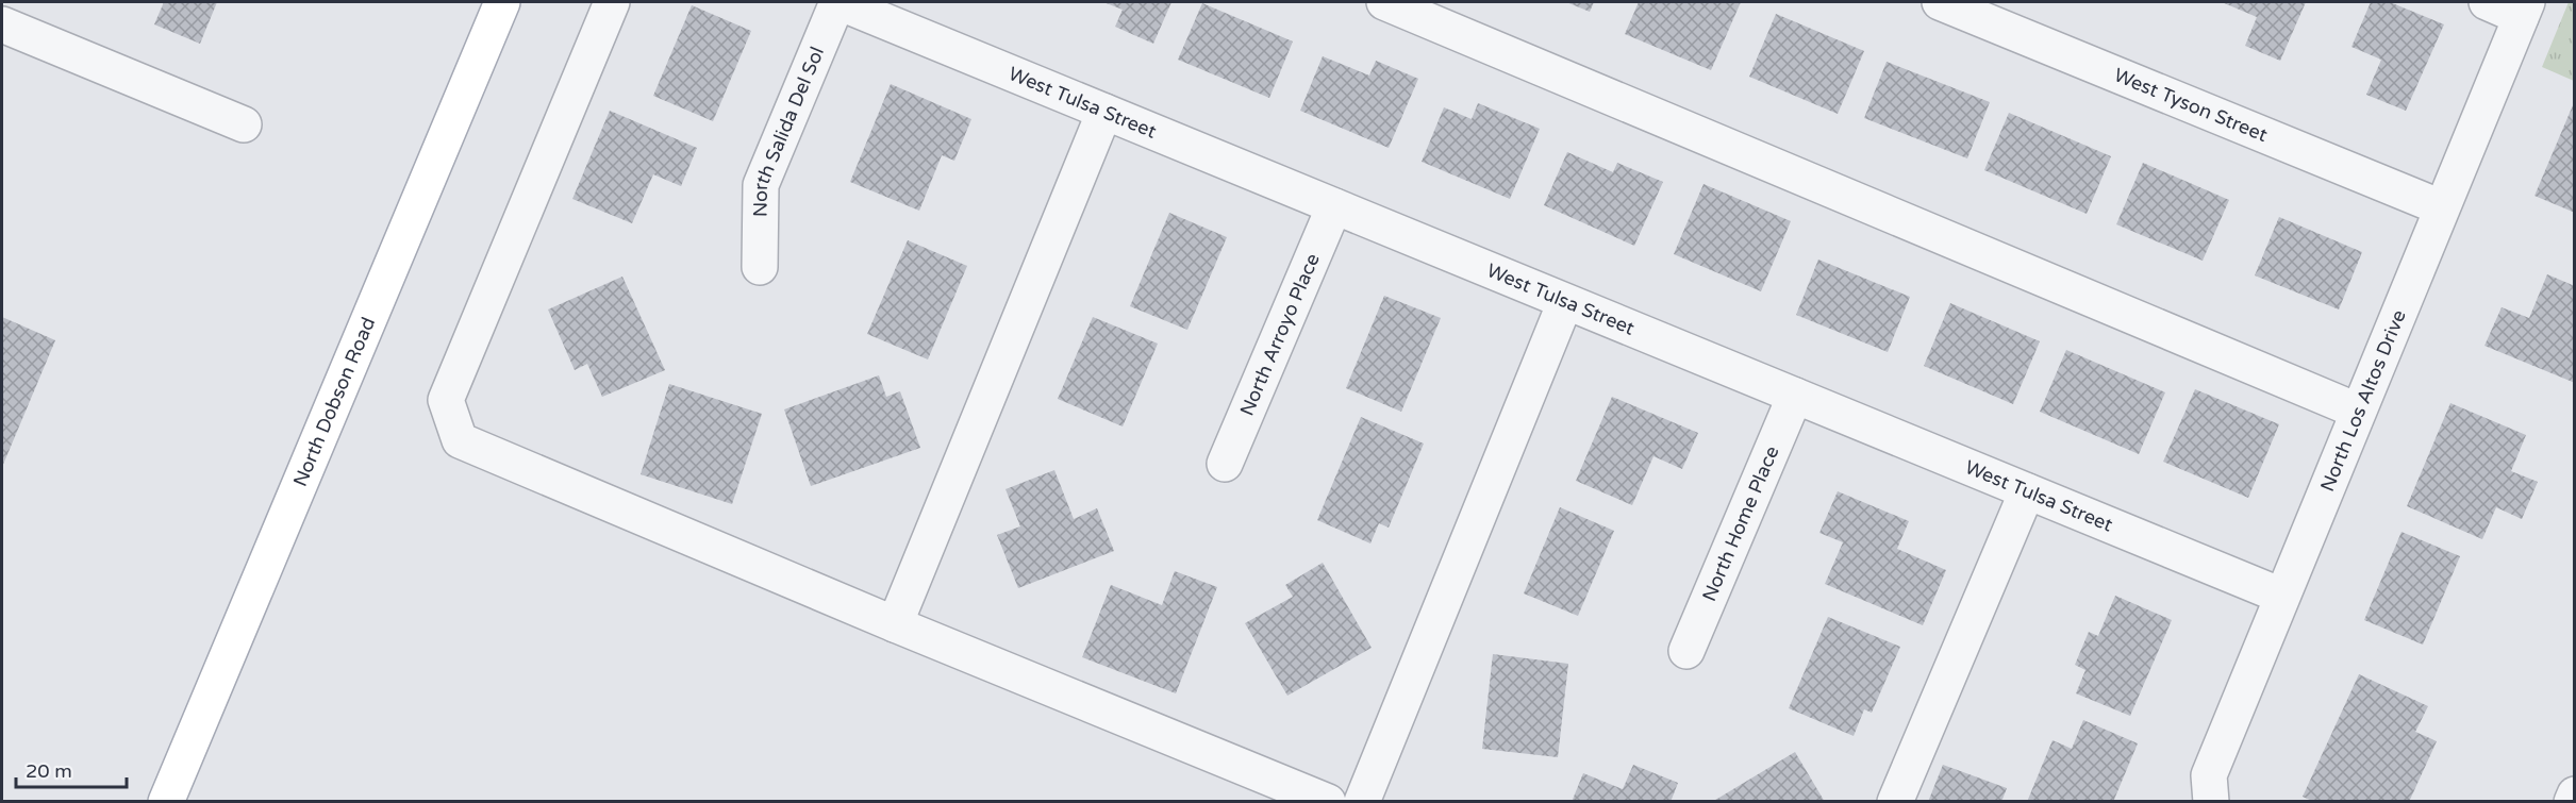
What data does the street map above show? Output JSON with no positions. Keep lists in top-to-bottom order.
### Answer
{
  "streets": {
    "main road": ["North Dobson Road"],
    "street": [
      "West Tulsa Street",
      "West Tyson Street",
      "North Salida Del Sol",
      "North Arroyo Place",
      "North Los Altos Drive",
      "North Home Place"
    ]
  },
  "crossings": [
    ["West Tulsa Street", "North Salida Del Sol"],
    ["West Tulsa Street", "North Arroyo Place"],
    ["West Tulsa Street", "North Los Altos Drive"],
    ["West Tulsa Street", "North Home Place"],
    ["West Tyson Street", "North Los Altos Drive"]
  ],
  "scale_bar": "20 m"
}
